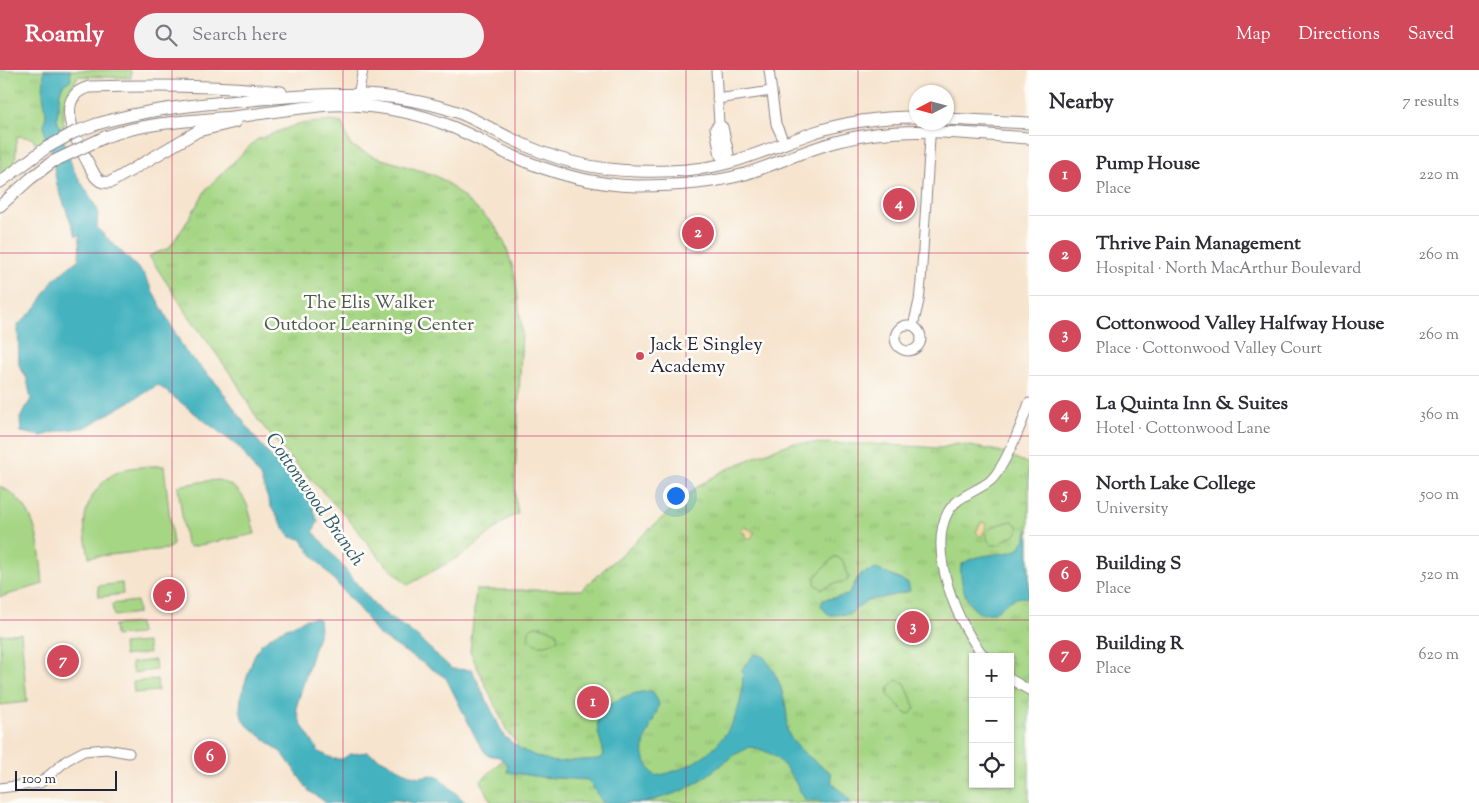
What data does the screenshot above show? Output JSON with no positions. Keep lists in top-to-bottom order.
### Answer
{
  "water": ["Cottonwood Branch"],
  "parks": ["The Elis Walker Outdoor Learning Center"],
  "places": ["Jack E Singley Academy"],
  "scale_bar": "100 m",
  "north": "left",
  "page": {
    "header": "Roamly",
    "search": "Search here",
    "nav": ["Map", "Directions", "Saved"],
    "heading": ["Nearby", "7 results"],
    "list": [
      {
        "mark": "1",
        "name": "Pump House",
        "note": "Place",
        "value": "220 m"
      },
      {
        "mark": "2",
        "name": "Thrive Pain Management",
        "note": "Hospital · North MacArthur Boulevard",
        "value": "260 m"
      },
      {
        "mark": "3",
        "name": "Cottonwood Valley Halfway House",
        "note": "Place · Cottonwood Valley Court",
        "value": "260 m"
      },
      {
        "mark": "4",
        "name": "La Quinta Inn & Suites",
        "note": "Hotel · Cottonwood Lane",
        "value": "360 m"
      },
      {
        "mark": "5",
        "name": "North Lake College",
        "note": "University",
        "value": "500 m"
      },
      {
        "mark": "6",
        "name": "Building S",
        "note": "Place",
        "value": "520 m"
      },
      {
        "mark": "7",
        "name": "Building R",
        "note": "Place",
        "value": "620 m"
      }
    ],
    "pins": [
      "4",
      "2",
      "5",
      "3",
      "7",
      "1",
      "6"
    ],
    "map_buttons": ["+", "−"],
    "scale": "100 m"
  }
}
